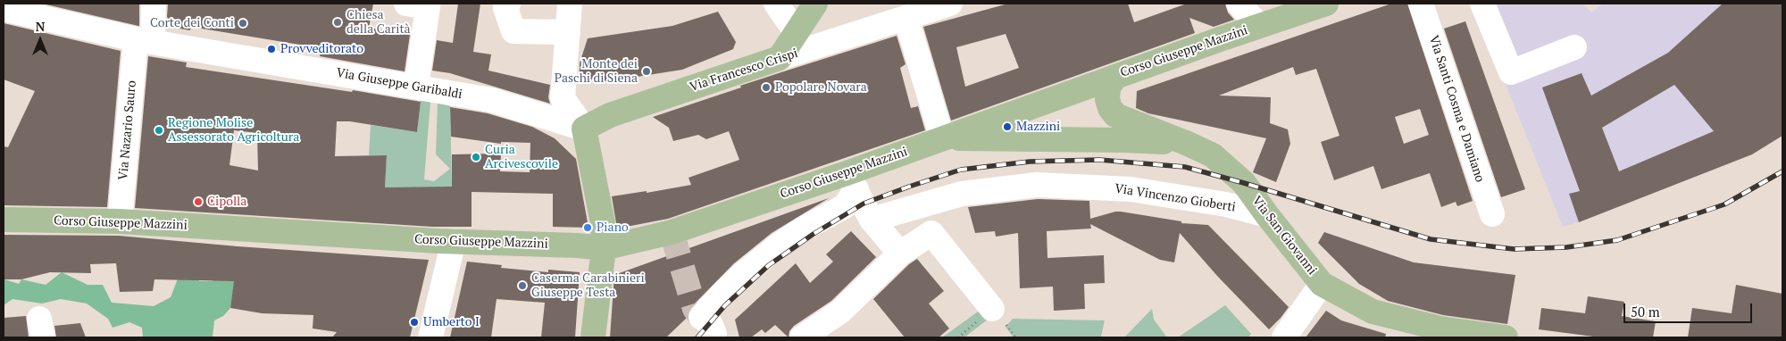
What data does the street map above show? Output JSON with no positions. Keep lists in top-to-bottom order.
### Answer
{
  "streets": {
    "main road": ["Corso Giuseppe Mazzini", "Via Francesco Crispi", "Via San Giovanni"],
    "street": [
      "Via Giuseppe Garibaldi",
      "Via Santi Cosma e Damiano",
      "Via Nazario Sauro",
      "Via Vincenzo Gioberti"
    ]
  },
  "crossings": [
    ["Corso Giuseppe Mazzini", "Via Nazario Sauro"],
    ["Corso Giuseppe Mazzini", "Via San Giovanni"],
    ["Via Francesco Crispi", "Via Giuseppe Garibaldi"],
    ["Via Giuseppe Garibaldi", "Via Nazario Sauro"],
    ["Via Vincenzo Gioberti", "Via San Giovanni"]
  ],
  "places": [
    "Chiesa della Carità",
    "Corte dei Conti",
    "Provveditorato",
    "Monte dei Paschi di Siena",
    "Popolare Novara",
    "Mazzini",
    "Regione Molise Assessorato Agricoltura",
    "Curia Arcivescovile",
    "Cipolla",
    "Piano",
    "Caserma Carabinieri Giuseppe Testa",
    "Umberto I"
  ],
  "scale_bar": "50 m",
  "north": "top"
}
